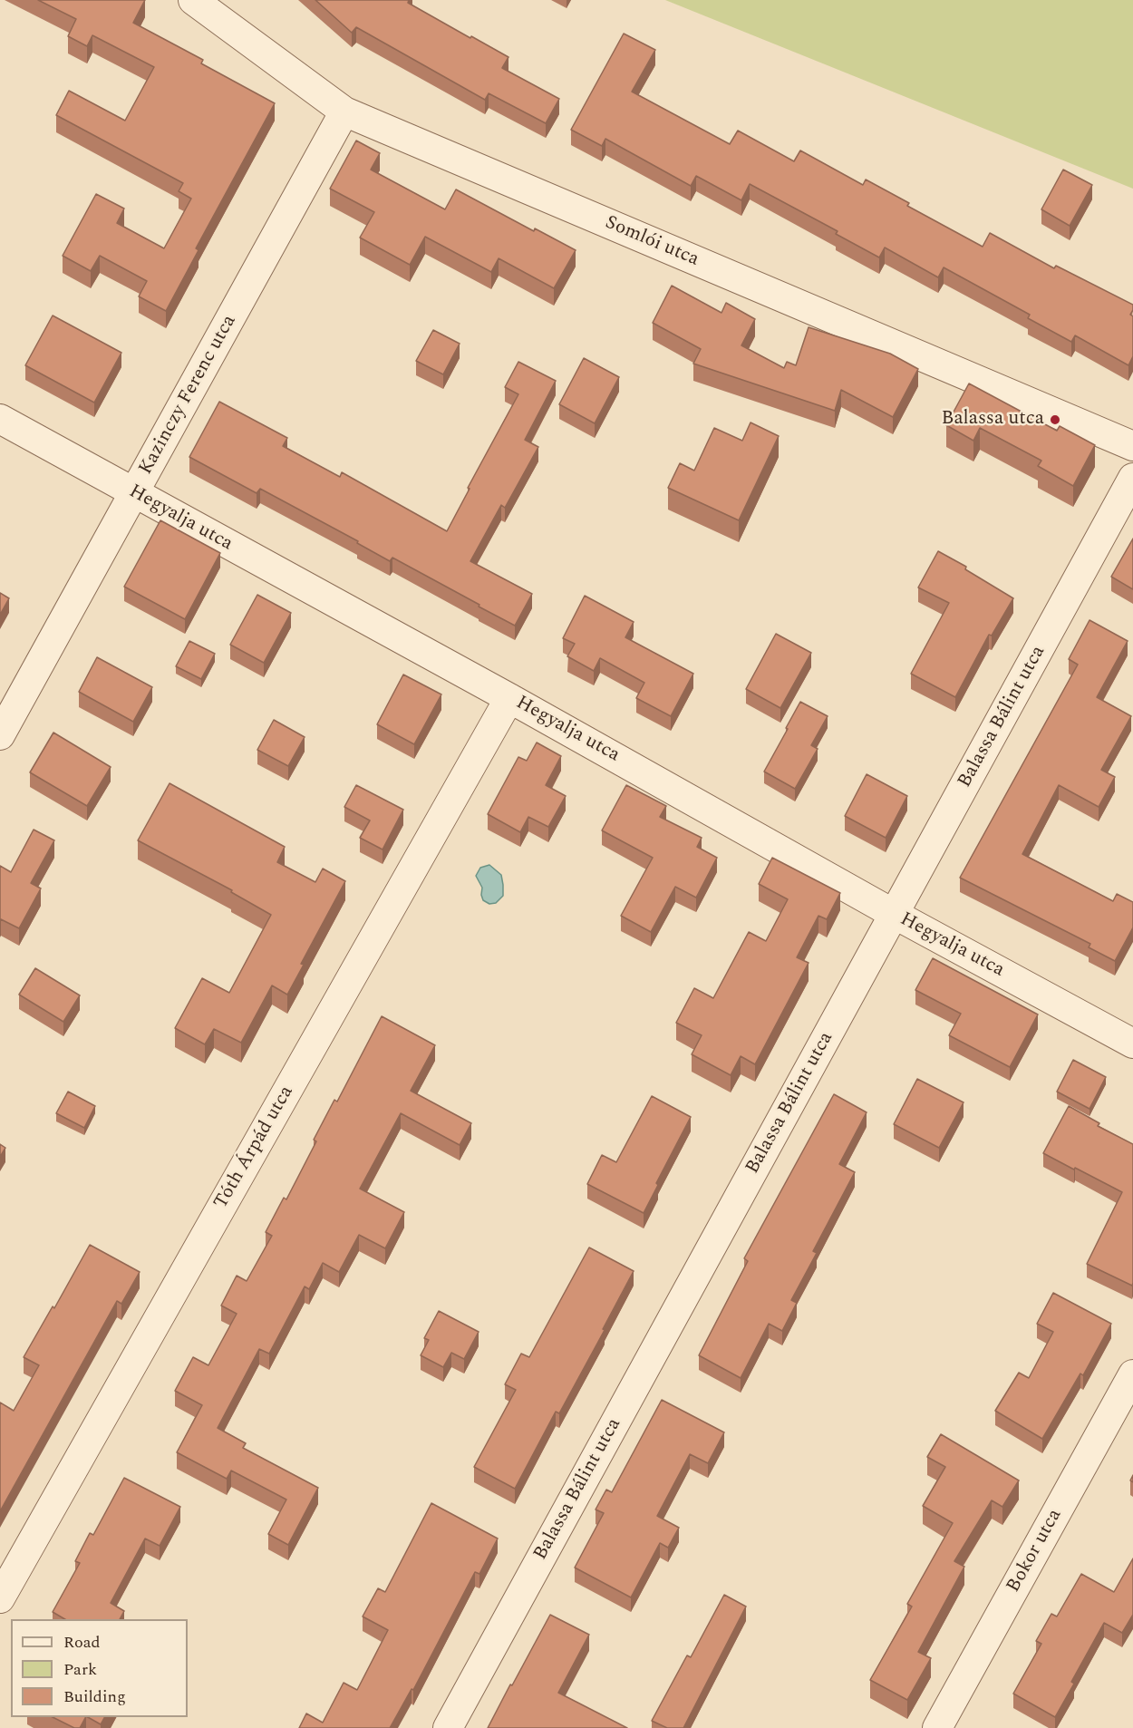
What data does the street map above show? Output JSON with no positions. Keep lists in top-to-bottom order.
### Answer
{
  "streets": {
    "street": [
      "Somlói utca",
      "Kazinczy Ferenc utca",
      "Hegyalja utca",
      "Balassa Bálint utca",
      "Tóth Árpád utca",
      "Bokor utca"
    ]
  },
  "crossings": [
    ["Somlói utca", "Kazinczy Ferenc utca"],
    ["Kazinczy Ferenc utca", "Hegyalja utca"],
    ["Hegyalja utca", "Balassa Bálint utca"],
    ["Hegyalja utca", "Tóth Árpád utca"]
  ],
  "places": ["Balassa utca"],
  "legend": ["Road", "Park", "Building"]
}
